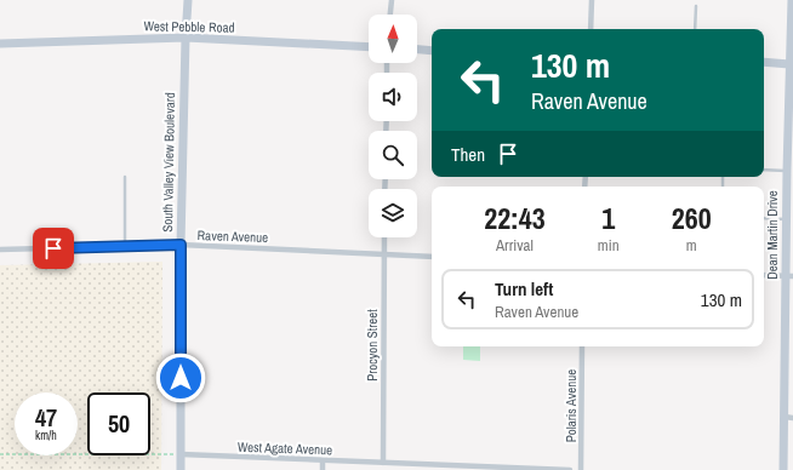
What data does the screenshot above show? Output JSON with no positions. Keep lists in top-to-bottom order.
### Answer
{
  "streets": {
    "street": [
      "West Pebble Road",
      "South Valley View Boulevard",
      "Dean Martin Drive",
      "Raven Avenue",
      "Procyon Street",
      "Polaris Avenue",
      "West Agate Avenue"
    ]
  },
  "crossings": [
    ["West Pebble Road", "South Valley View Boulevard"],
    ["South Valley View Boulevard", "Raven Avenue"],
    ["South Valley View Boulevard", "West Agate Avenue"],
    ["Raven Avenue", "Procyon Street"],
    ["Procyon Street", "West Agate Avenue"]
  ],
  "north": "top",
  "page": {
    "turn": ["130 m", "Raven Avenue"],
    "then": "Then",
    "eta": [
      "22:43",
      "Arrival",
      "1",
      "min",
      "260",
      "m"
    ],
    "list": [
      {
        "name": "Turn left",
        "note": "Raven Avenue",
        "value": "130 m"
      }
    ],
    "speed": "47 km/h",
    "limit": "50"
  }
}
